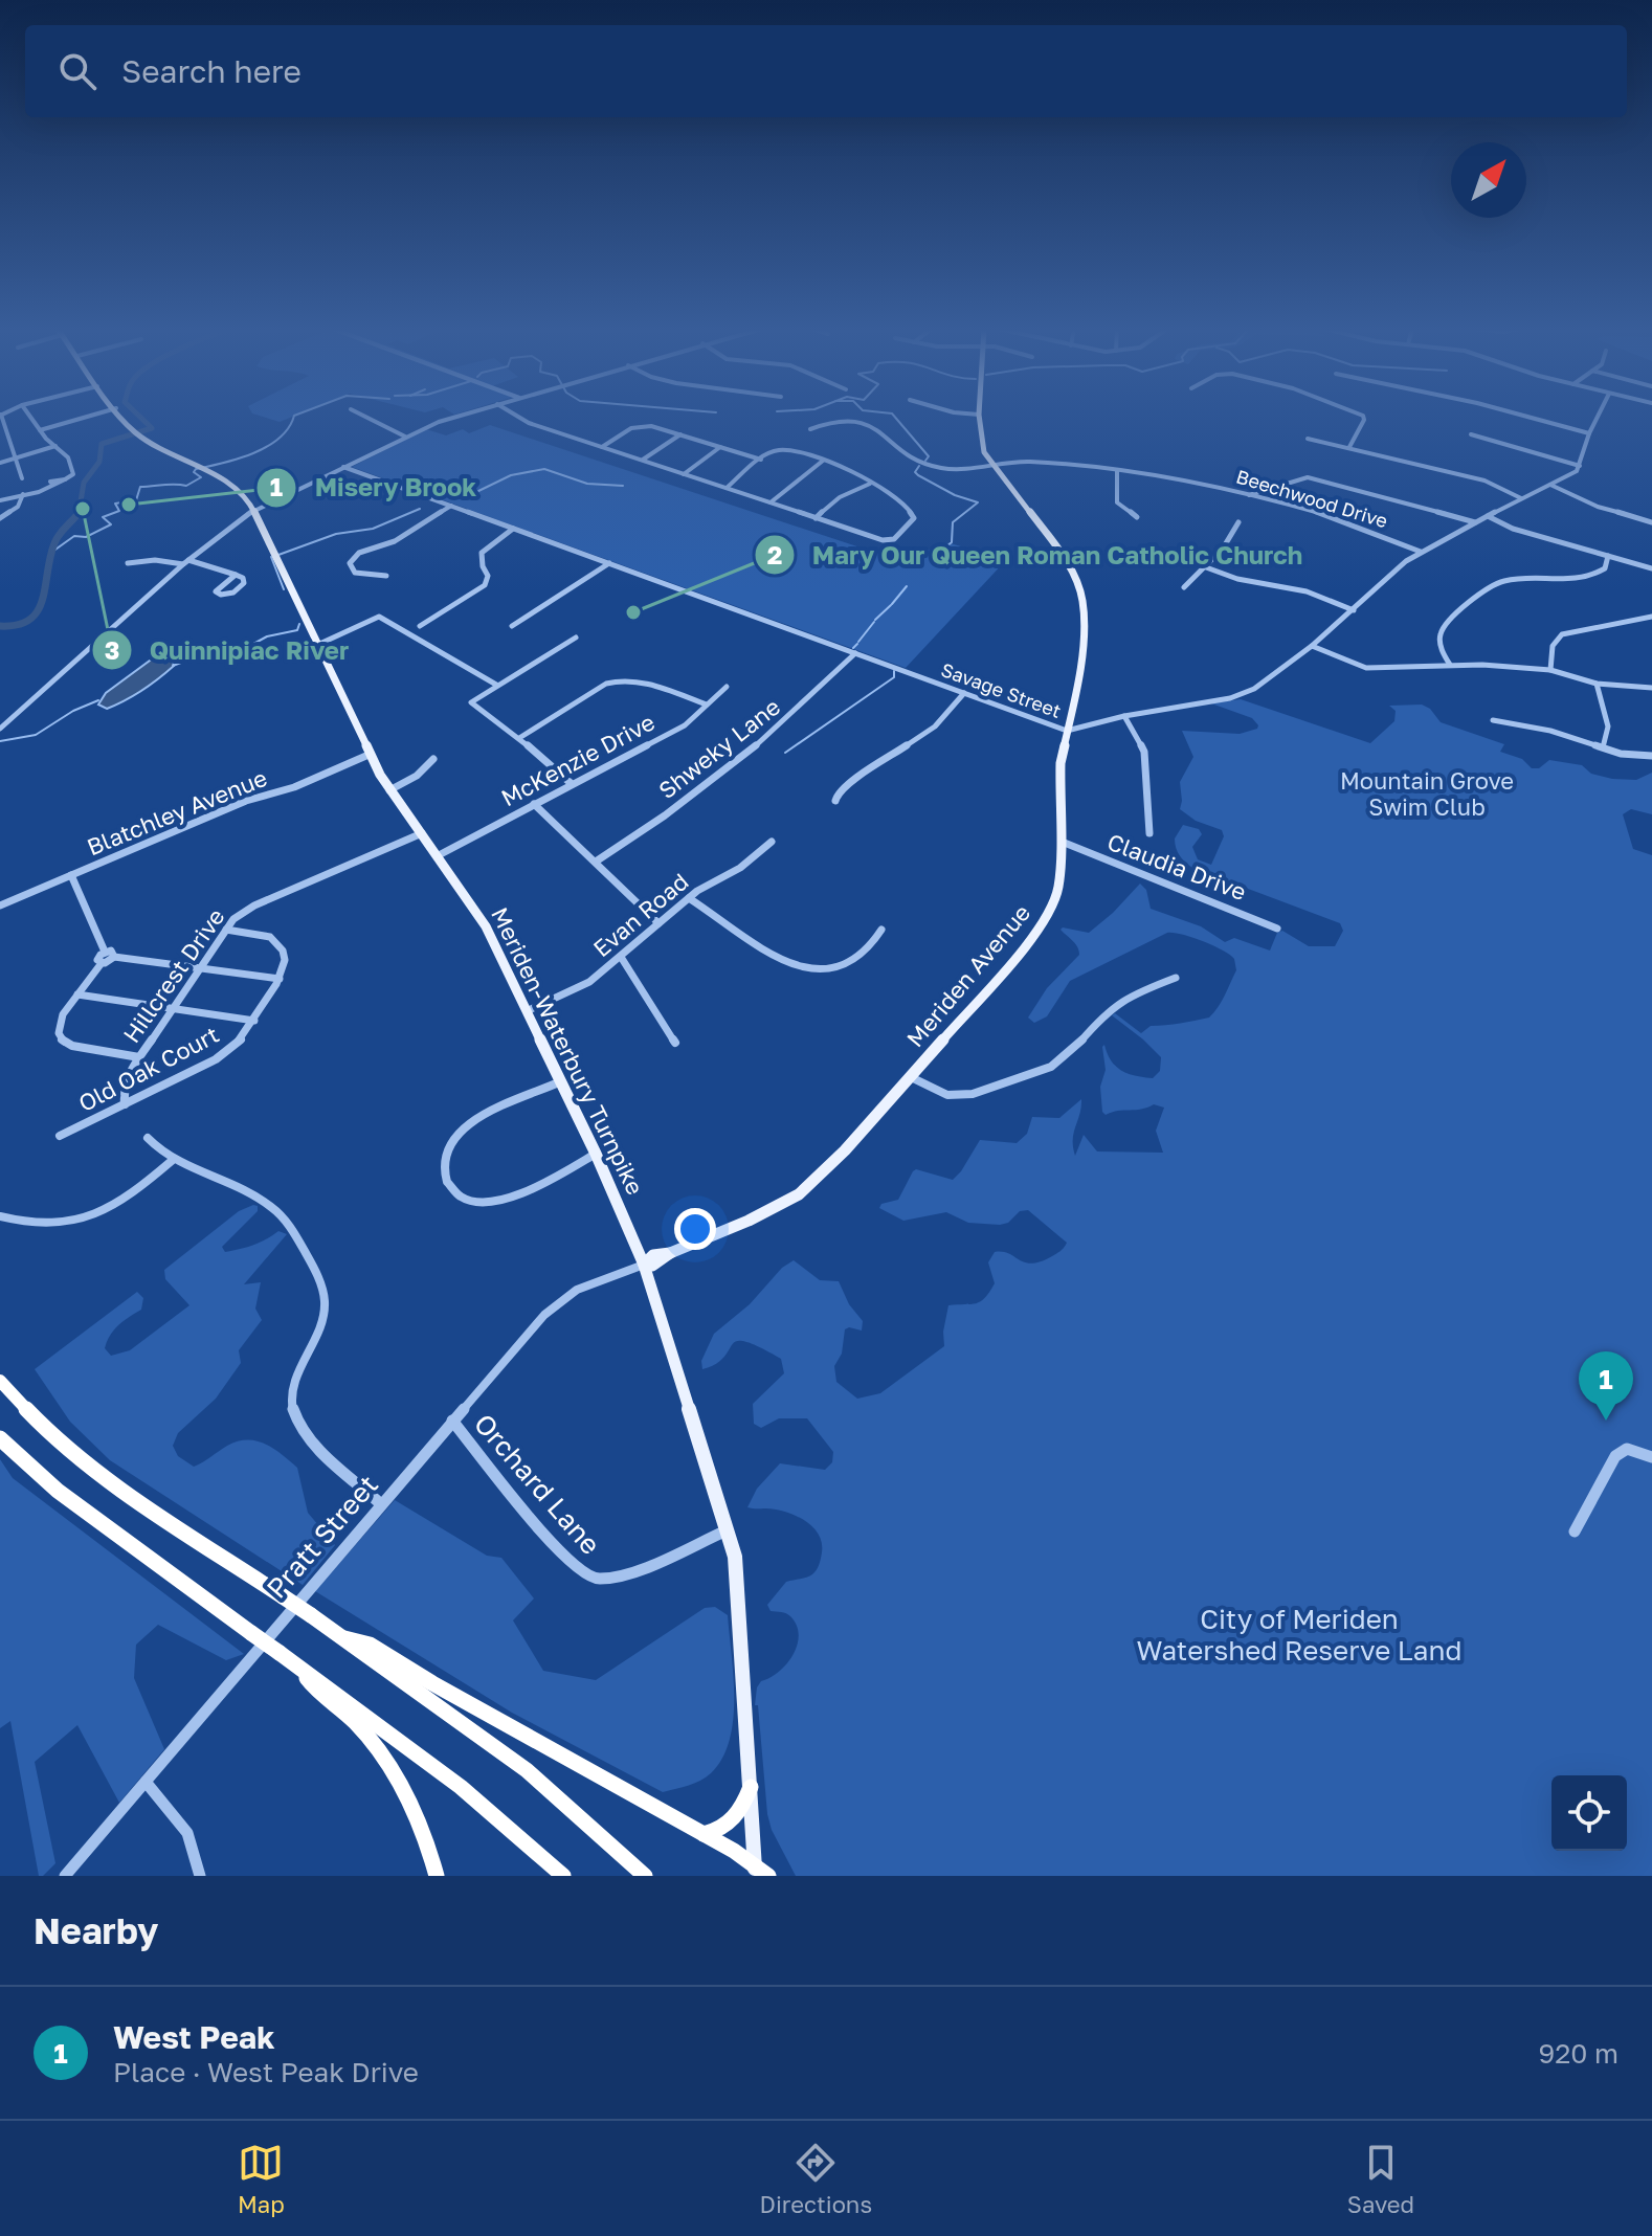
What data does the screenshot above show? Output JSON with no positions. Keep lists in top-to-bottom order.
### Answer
{
  "streets": {
    "main road": ["Meriden Avenue", "Meriden-Waterbury Turnpike"],
    "street": [
      "Beechwood Drive",
      "Savage Street",
      "Shweky Lane",
      "McKenzie Drive",
      "Blatchley Avenue",
      "Claudia Drive",
      "Evan Road",
      "Hillcrest Drive",
      "Old Oak Court",
      "Orchard Lane",
      "Pratt Street"
    ]
  },
  "crossings": [
    ["Beechwood Drive", "Savage Street"],
    ["Beechwood Drive", "Meriden Avenue"],
    ["Savage Street", "Shweky Lane"],
    ["Savage Street", "Meriden Avenue"],
    ["McKenzie Drive", "Meriden-Waterbury Turnpike"],
    ["Blatchley Avenue", "Meriden-Waterbury Turnpike"],
    ["Claudia Drive", "Meriden Avenue"],
    ["Evan Road", "Meriden-Waterbury Turnpike"],
    ["Hillcrest Drive", "Meriden-Waterbury Turnpike"],
    ["Hillcrest Drive", "Old Oak Court"],
    ["Meriden Avenue", "Meriden-Waterbury Turnpike"],
    ["Meriden Avenue", "Pratt Street"],
    ["Meriden-Waterbury Turnpike", "Orchard Lane"],
    ["Meriden-Waterbury Turnpike", "Pratt Street"],
    ["Orchard Lane", "Pratt Street"]
  ],
  "parks": ["Mountain Grove Swim Club", "City of Meriden Watershed Reserve Land"],
  "places": ["Misery Brook", "Quinnipiac River", "Mary Our Queen Roman Catholic Church"],
  "north": "top right",
  "page": {
    "search": "Search here",
    "pins": "1",
    "heading": "Nearby",
    "list": [
      {
        "mark": "1",
        "name": "West Peak",
        "note": "Place · West Peak Drive",
        "value": "920 m"
      }
    ],
    "nav": ["Map", "Directions", "Saved"]
  }
}
